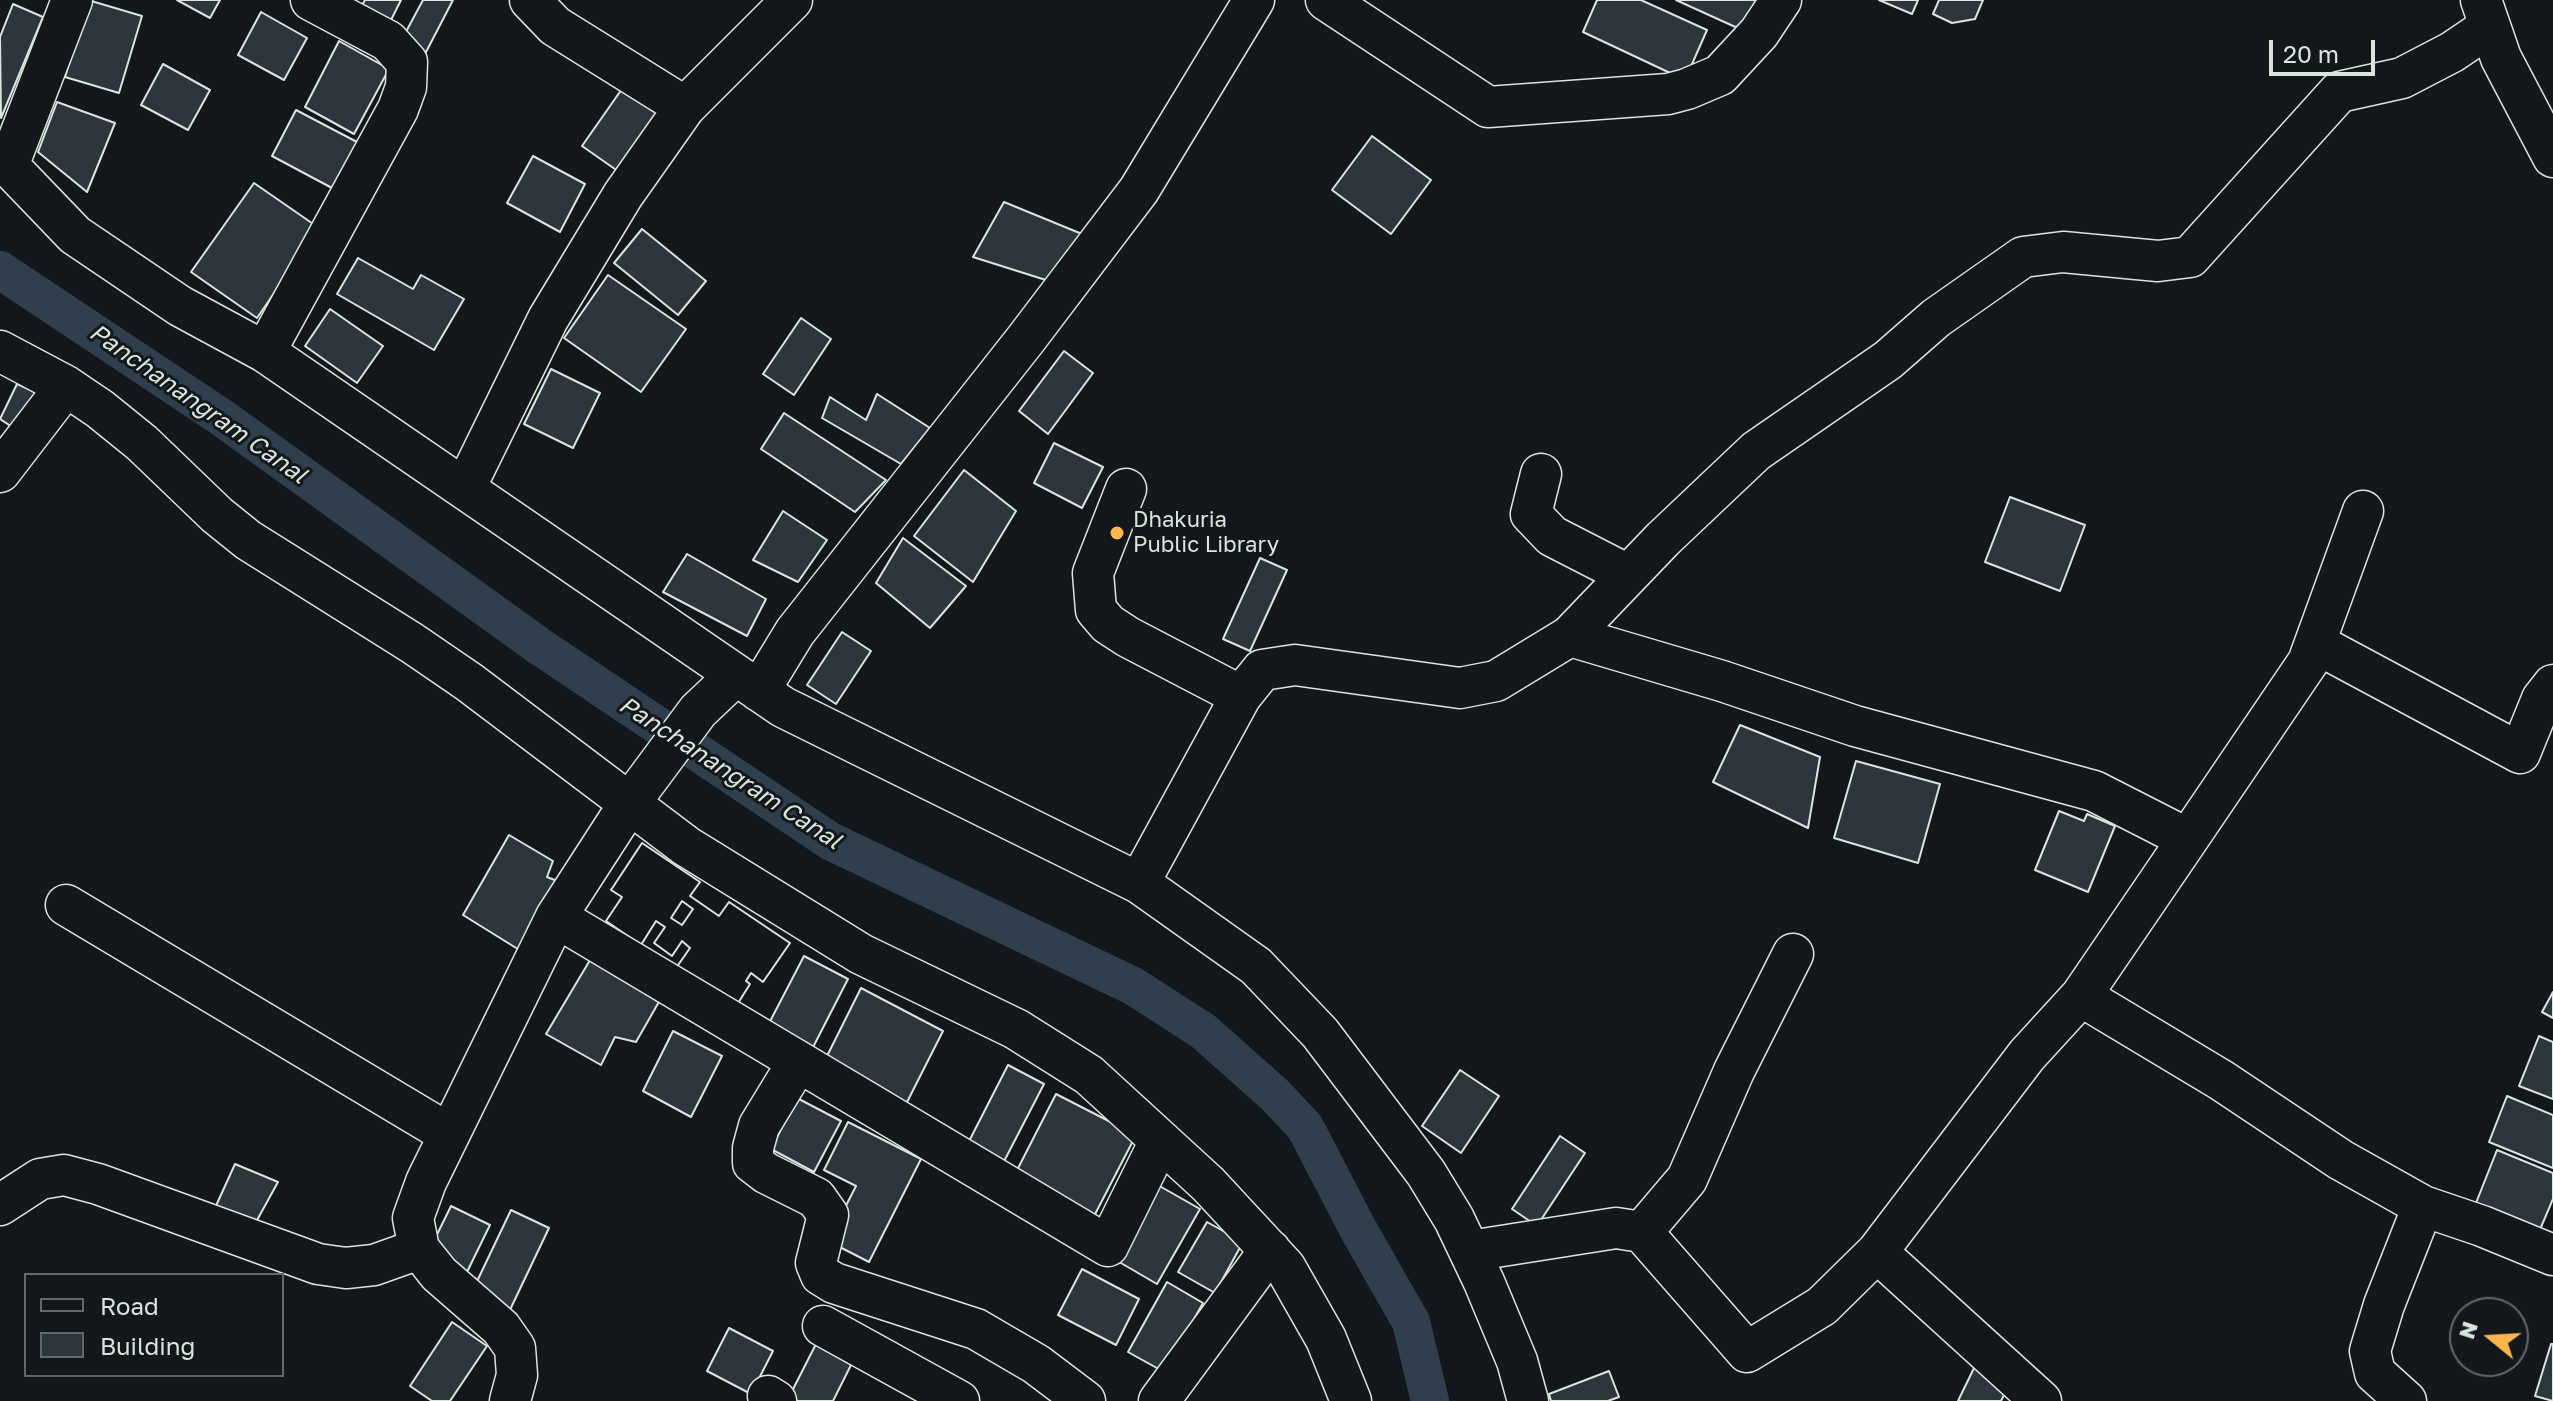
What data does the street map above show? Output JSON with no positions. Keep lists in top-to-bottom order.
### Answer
{
  "water": ["Panchanangram Canal"],
  "places": ["Dhakuria Public Library"],
  "legend": ["Road", "Building"],
  "scale_bar": "20 m",
  "north": "left"
}
